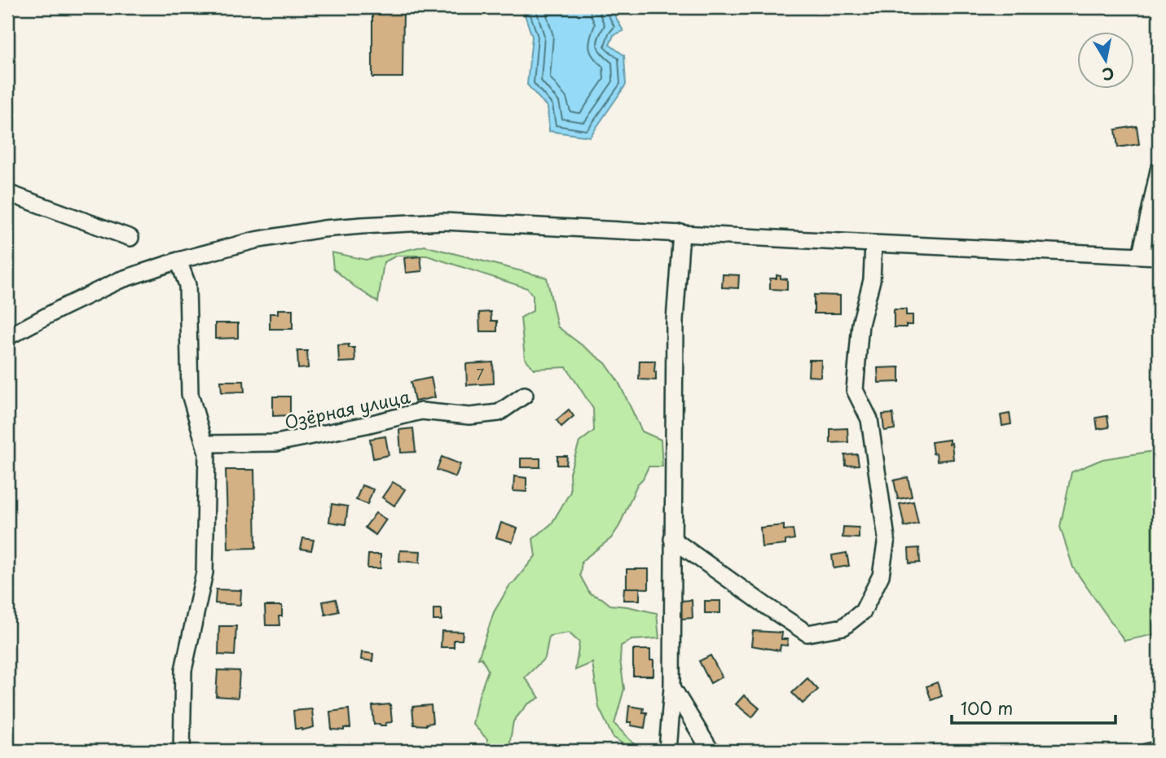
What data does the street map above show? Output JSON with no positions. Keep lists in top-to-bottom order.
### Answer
{
  "streets": {
    "street": ["Озёрная улица"]
  },
  "house_numbers": ["7"],
  "scale_bar": "100 m",
  "north": "bottom"
}
